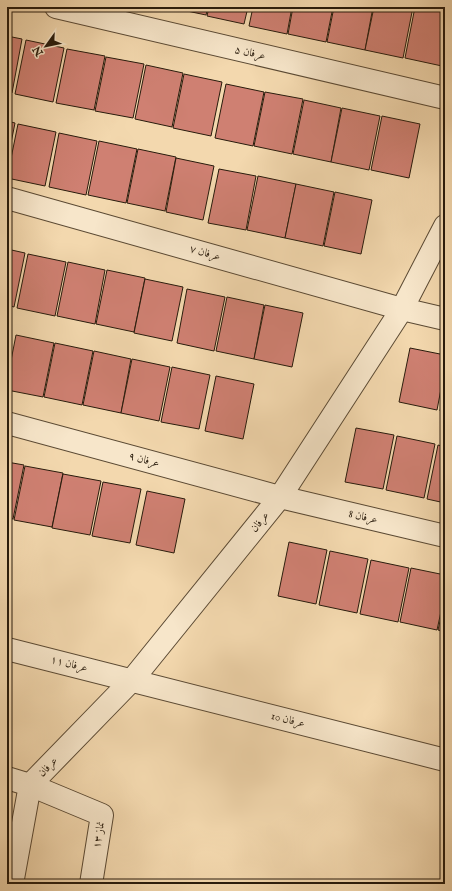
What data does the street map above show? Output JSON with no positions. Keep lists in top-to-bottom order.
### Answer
{
  "streets": {
    "street": [
      "عرفان ۵",
      "عرفان ۷",
      "عرفان ۹",
      "عرفان 8",
      "عرفان",
      "عرفان ۱۱",
      "عرفان 10",
      "نماز ۱۳"
    ]
  },
  "crossings": [
    ["عرفان ۷", "عرفان"],
    ["عرفان ۹", "عرفان 8"],
    ["عرفان ۹", "عرفان"],
    ["عرفان 8", "عرفان"],
    ["عرفان", "عرفان ۱۱"],
    ["عرفان", "عرفان 10"],
    ["عرفان", "نماز ۱۳"],
    ["عرفان ۱۱", "عرفان 10"]
  ],
  "north": "bottom left"
}
